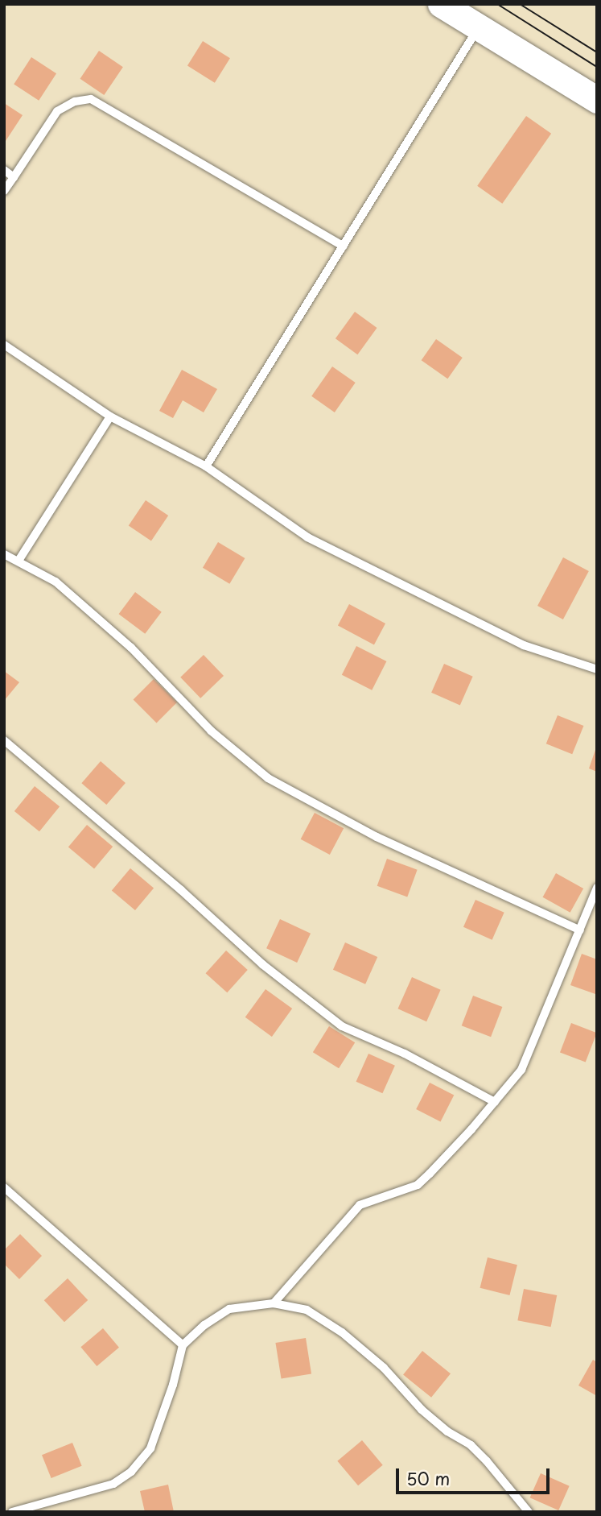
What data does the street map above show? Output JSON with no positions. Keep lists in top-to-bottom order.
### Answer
{
  "scale_bar": "50 m"
}
